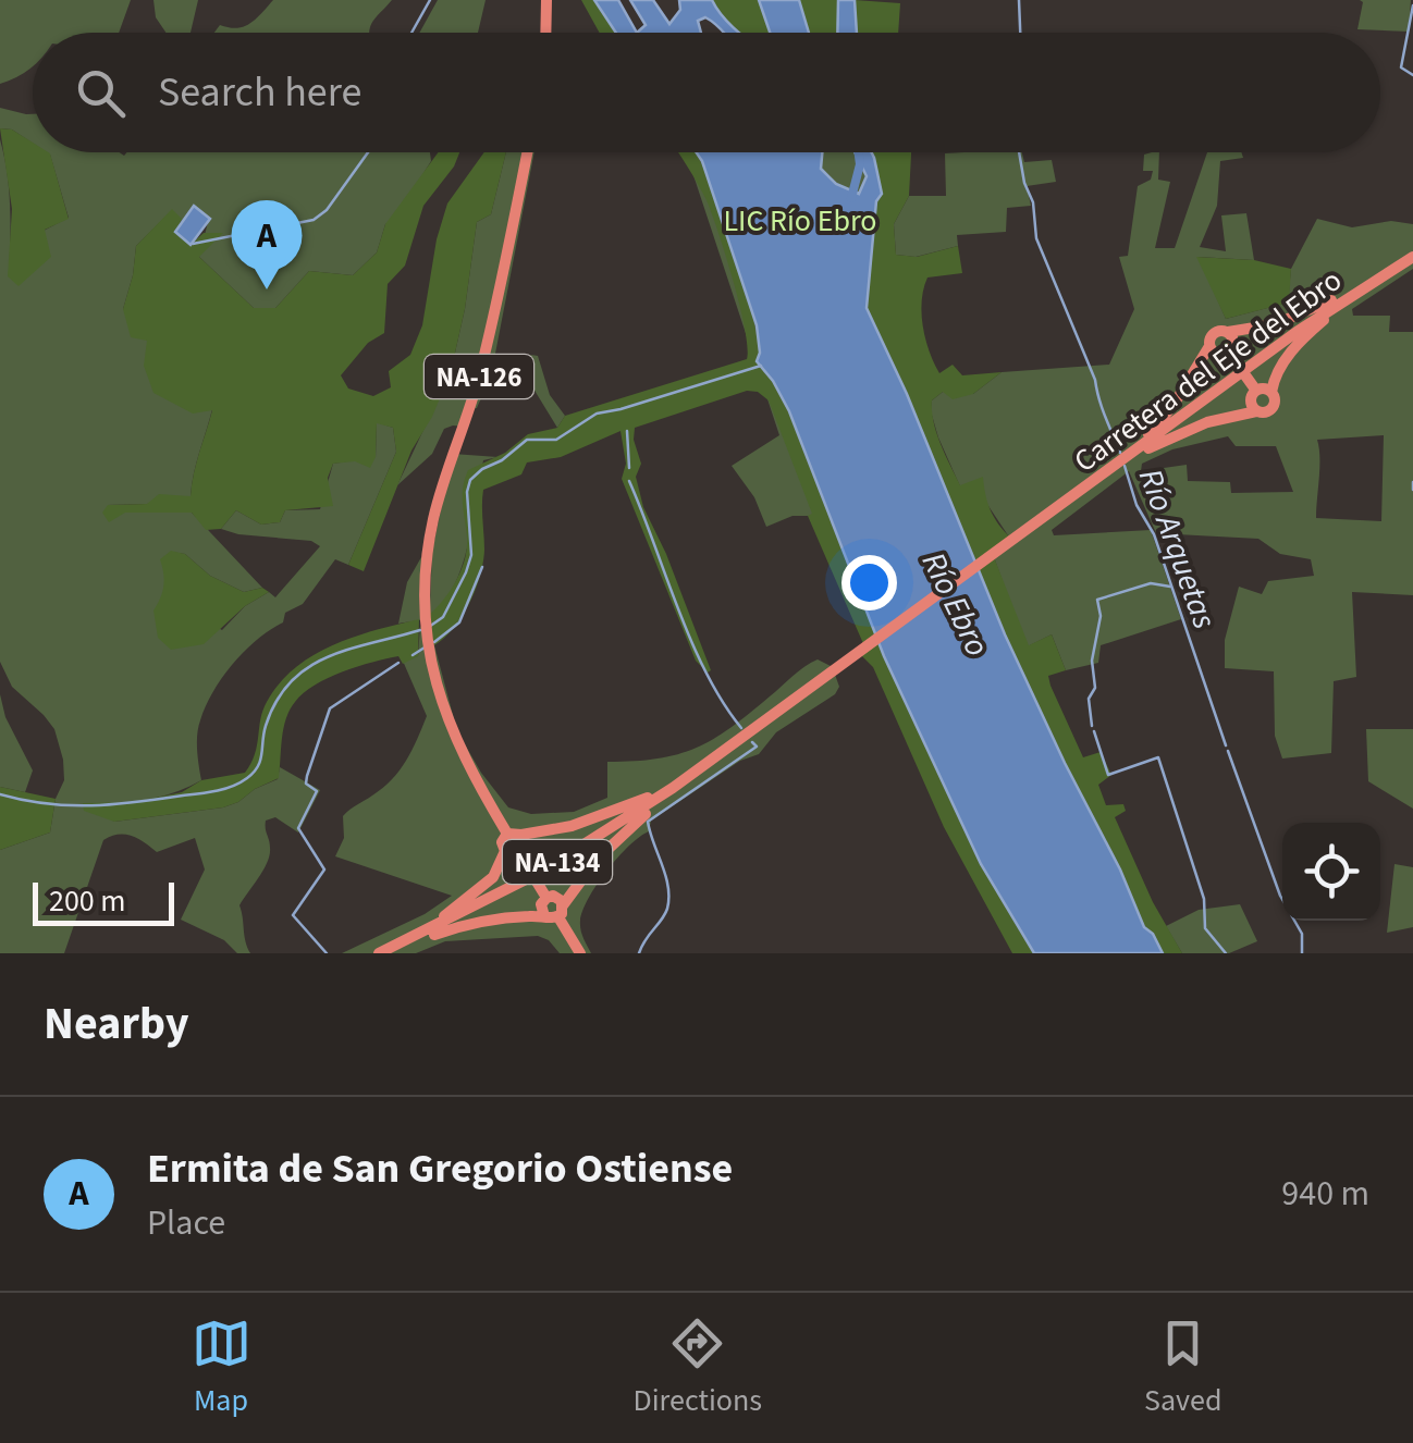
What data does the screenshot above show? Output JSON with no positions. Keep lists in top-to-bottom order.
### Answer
{
  "streets": {
    "main road": ["Carretera del Eje del Ebro", "NA-126", "NA-134"]
  },
  "crossings": [
    ["Carretera del Eje del Ebro", "NA-134"]
  ],
  "water": ["Río Arquetas", "Río Ebro"],
  "parks": ["LIC Río Ebro"],
  "scale_bar": "200 m",
  "page": {
    "search": "Search here",
    "pins": "A",
    "scale": "200 m",
    "heading": "Nearby",
    "list": [
      {
        "mark": "A",
        "name": "Ermita de San Gregorio Ostiense",
        "note": "Place",
        "value": "940 m"
      }
    ],
    "nav": ["Map", "Directions", "Saved"]
  }
}
